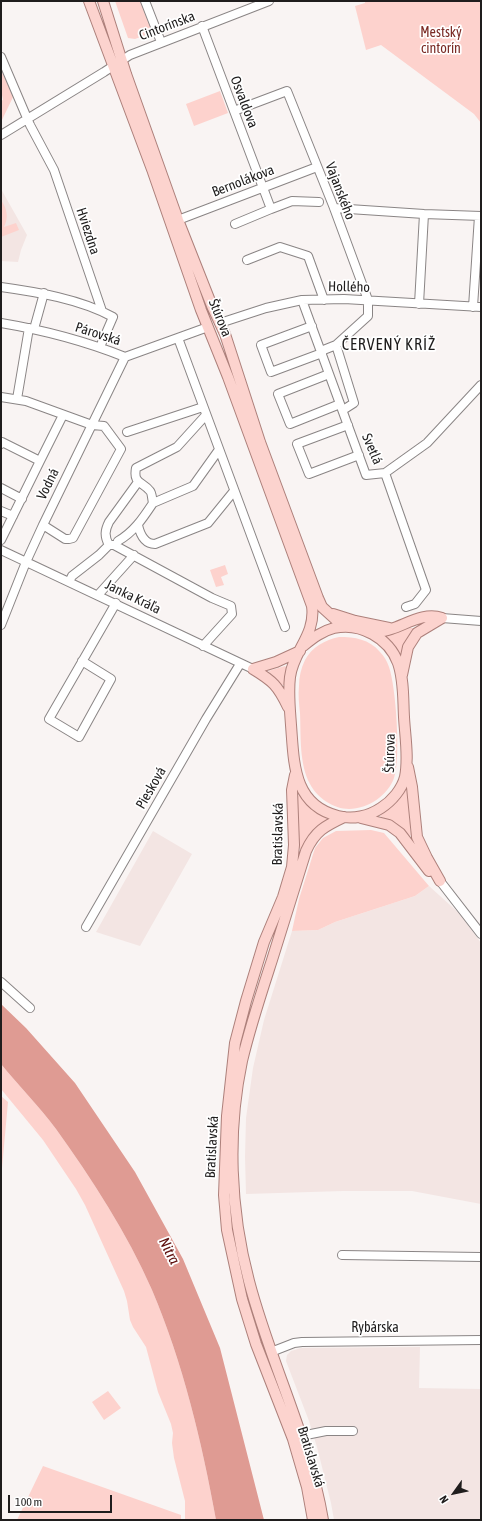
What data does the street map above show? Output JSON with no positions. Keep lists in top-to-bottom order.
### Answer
{
  "streets": {
    "main road": ["Štúrova", "Bratislavská"],
    "street": [
      "Cintorínska",
      "Osvaldova",
      "Bernolákova",
      "Vajanského",
      "Hviezdna",
      "Hollého",
      "Párovská",
      "Svetlá",
      "Vodná",
      "Janka Kráľa",
      "Piesková",
      "Rybárska"
    ]
  },
  "crossings": [
    ["Cintorínska", "Osvaldova"],
    ["Cintorínska", "Hviezdna"],
    ["Cintorínska", "Štúrova"],
    ["Osvaldova", "Bernolákova"],
    ["Osvaldova", "Vajanského"],
    ["Bernolákova", "Vajanského"],
    ["Bernolákova", "Štúrova"],
    ["Vajanského", "Hollého"],
    ["Hviezdna", "Párovská"],
    ["Hollého", "Štúrova"],
    ["Hollého", "Svetlá"],
    ["Štúrova", "Párovská"],
    ["Štúrova", "Bratislavská"],
    ["Párovská", "Vodná"],
    ["Vodná", "Janka Kráľa"],
    ["Janka Kráľa", "Piesková"],
    ["Bratislavská", "Rybárska"]
  ],
  "districts": ["ČERVENÝ KRÍŽ"],
  "water": ["Nitra"],
  "parks": ["Mestský cintorín"],
  "scale_bar": "100 m",
  "north": "bottom left"
}
